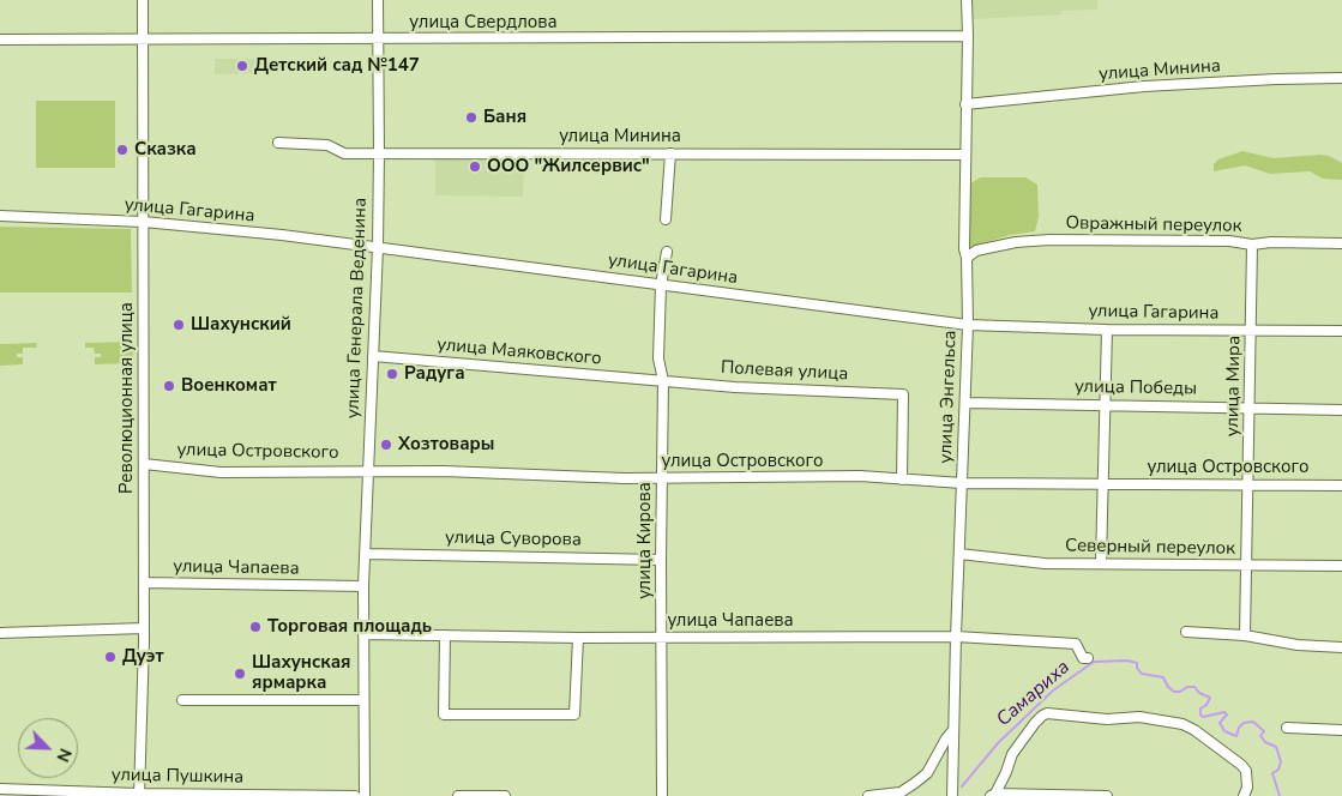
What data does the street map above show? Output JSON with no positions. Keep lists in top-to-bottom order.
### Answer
{
  "streets": {
    "street": [
      "улица Свердлова",
      "улица Минина",
      "улица Гагарина",
      "Овражный переулок",
      "улица Генерала Веденина",
      "улица Маяковского",
      "Полевая улица",
      "улица Мира",
      "улица Победы",
      "улица Энгельса",
      "Революционная улица",
      "улица Островского",
      "улица Суворова",
      "улица Кирова",
      "Северный переулок",
      "улица Чапаева",
      "улица Пушкина"
    ]
  },
  "crossings": [
    ["улица Свердлова", "улица Генерала Веденина"],
    ["улица Свердлова", "улица Энгельса"],
    ["улица Свердлова", "Революционная улица"],
    ["улица Минина", "улица Генерала Веденина"],
    ["улица Минина", "улица Энгельса"],
    ["улица Гагарина", "улица Генерала Веденина"],
    ["улица Гагарина", "улица Мира"],
    ["улица Гагарина", "улица Энгельса"],
    ["улица Гагарина", "Революционная улица"],
    ["улица Гагарина", "улица Кирова"],
    ["Овражный переулок", "улица Мира"],
    ["Овражный переулок", "улица Энгельса"],
    ["улица Генерала Веденина", "улица Маяковского"],
    ["улица Генерала Веденина", "улица Островского"],
    ["улица Генерала Веденина", "улица Суворова"],
    ["улица Генерала Веденина", "улица Чапаева"],
    ["улица Маяковского", "Полевая улица"],
    ["улица Маяковского", "улица Кирова"],
    ["Полевая улица", "улица Островского"],
    ["Полевая улица", "улица Кирова"],
    ["улица Мира", "улица Победы"],
    ["улица Мира", "улица Островского"],
    ["улица Мира", "Северный переулок"],
    ["улица Победы", "улица Энгельса"],
    ["улица Энгельса", "улица Островского"],
    ["улица Энгельса", "Северный переулок"],
    ["улица Энгельса", "улица Чапаева"],
    ["Революционная улица", "улица Островского"],
    ["Революционная улица", "улица Чапаева"],
    ["Революционная улица", "улица Пушкина"],
    ["улица Островского", "улица Кирова"],
    ["улица Суворова", "улица Кирова"],
    ["улица Кирова", "улица Чапаева"]
  ],
  "water": ["Самариха"],
  "places": [
    "Детский сад №147",
    "Баня",
    "Сказка",
    "ООО \"Жилсервис\"",
    "Шахунский",
    "Радуга",
    "Военкомат",
    "Хозтовары",
    "Торговая площадь",
    "Дуэт",
    "Шахунская ярмарка"
  ],
  "north": "bottom right"
}
